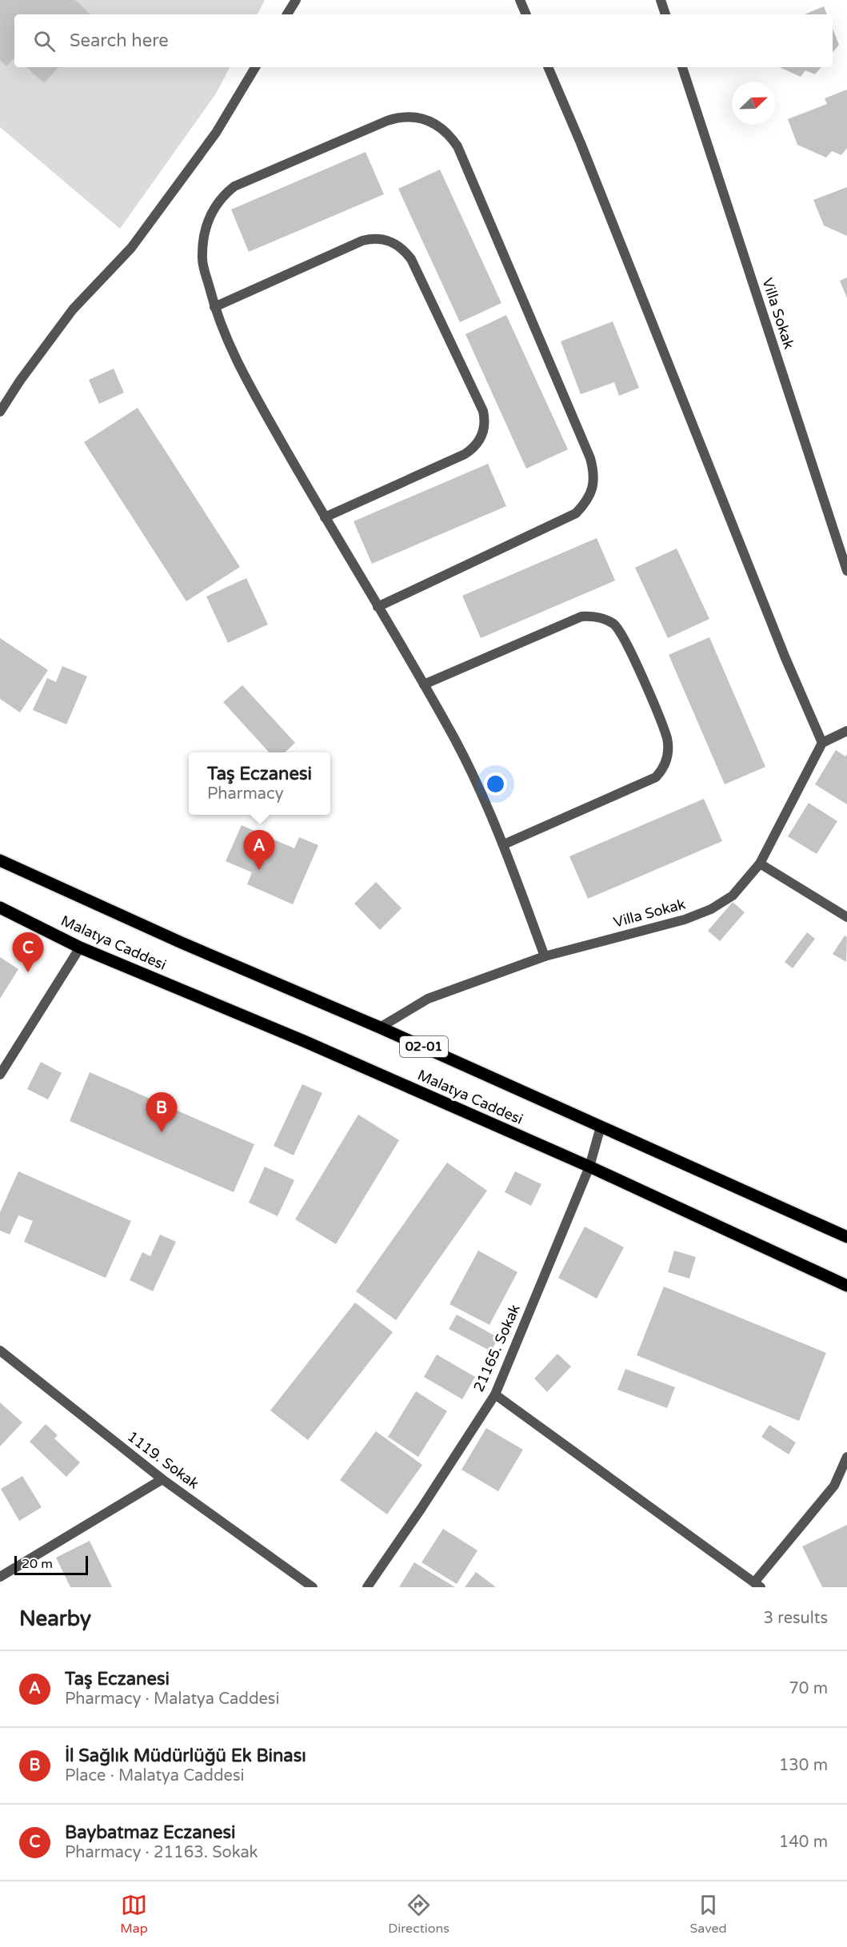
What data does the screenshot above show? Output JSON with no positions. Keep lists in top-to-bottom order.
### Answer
{
  "streets": {
    "main road": ["Malatya Caddesi", "02-01"],
    "street": ["Villa Sokak", "21165. Sokak", "1119. Sokak"]
  },
  "crossings": [
    ["Villa Sokak", "Malatya Caddesi"],
    ["Malatya Caddesi", "21165. Sokak"]
  ],
  "scale_bar": "20 m",
  "north": "top right",
  "page": {
    "search": "Search here",
    "popup": ["Taş Eczanesi", "Pharmacy"],
    "pins": ["A", "C", "B"],
    "scale": "20 m",
    "heading": ["Nearby", "3 results"],
    "list": [
      {
        "mark": "A",
        "name": "Taş Eczanesi",
        "note": "Pharmacy · Malatya Caddesi",
        "value": "70 m"
      },
      {
        "mark": "B",
        "name": "İl Sağlık Müdürlüğü Ek Binası",
        "note": "Place · Malatya Caddesi",
        "value": "130 m"
      },
      {
        "mark": "C",
        "name": "Baybatmaz Eczanesi",
        "note": "Pharmacy · 21163. Sokak",
        "value": "140 m"
      }
    ],
    "nav": ["Map", "Directions", "Saved"]
  }
}
